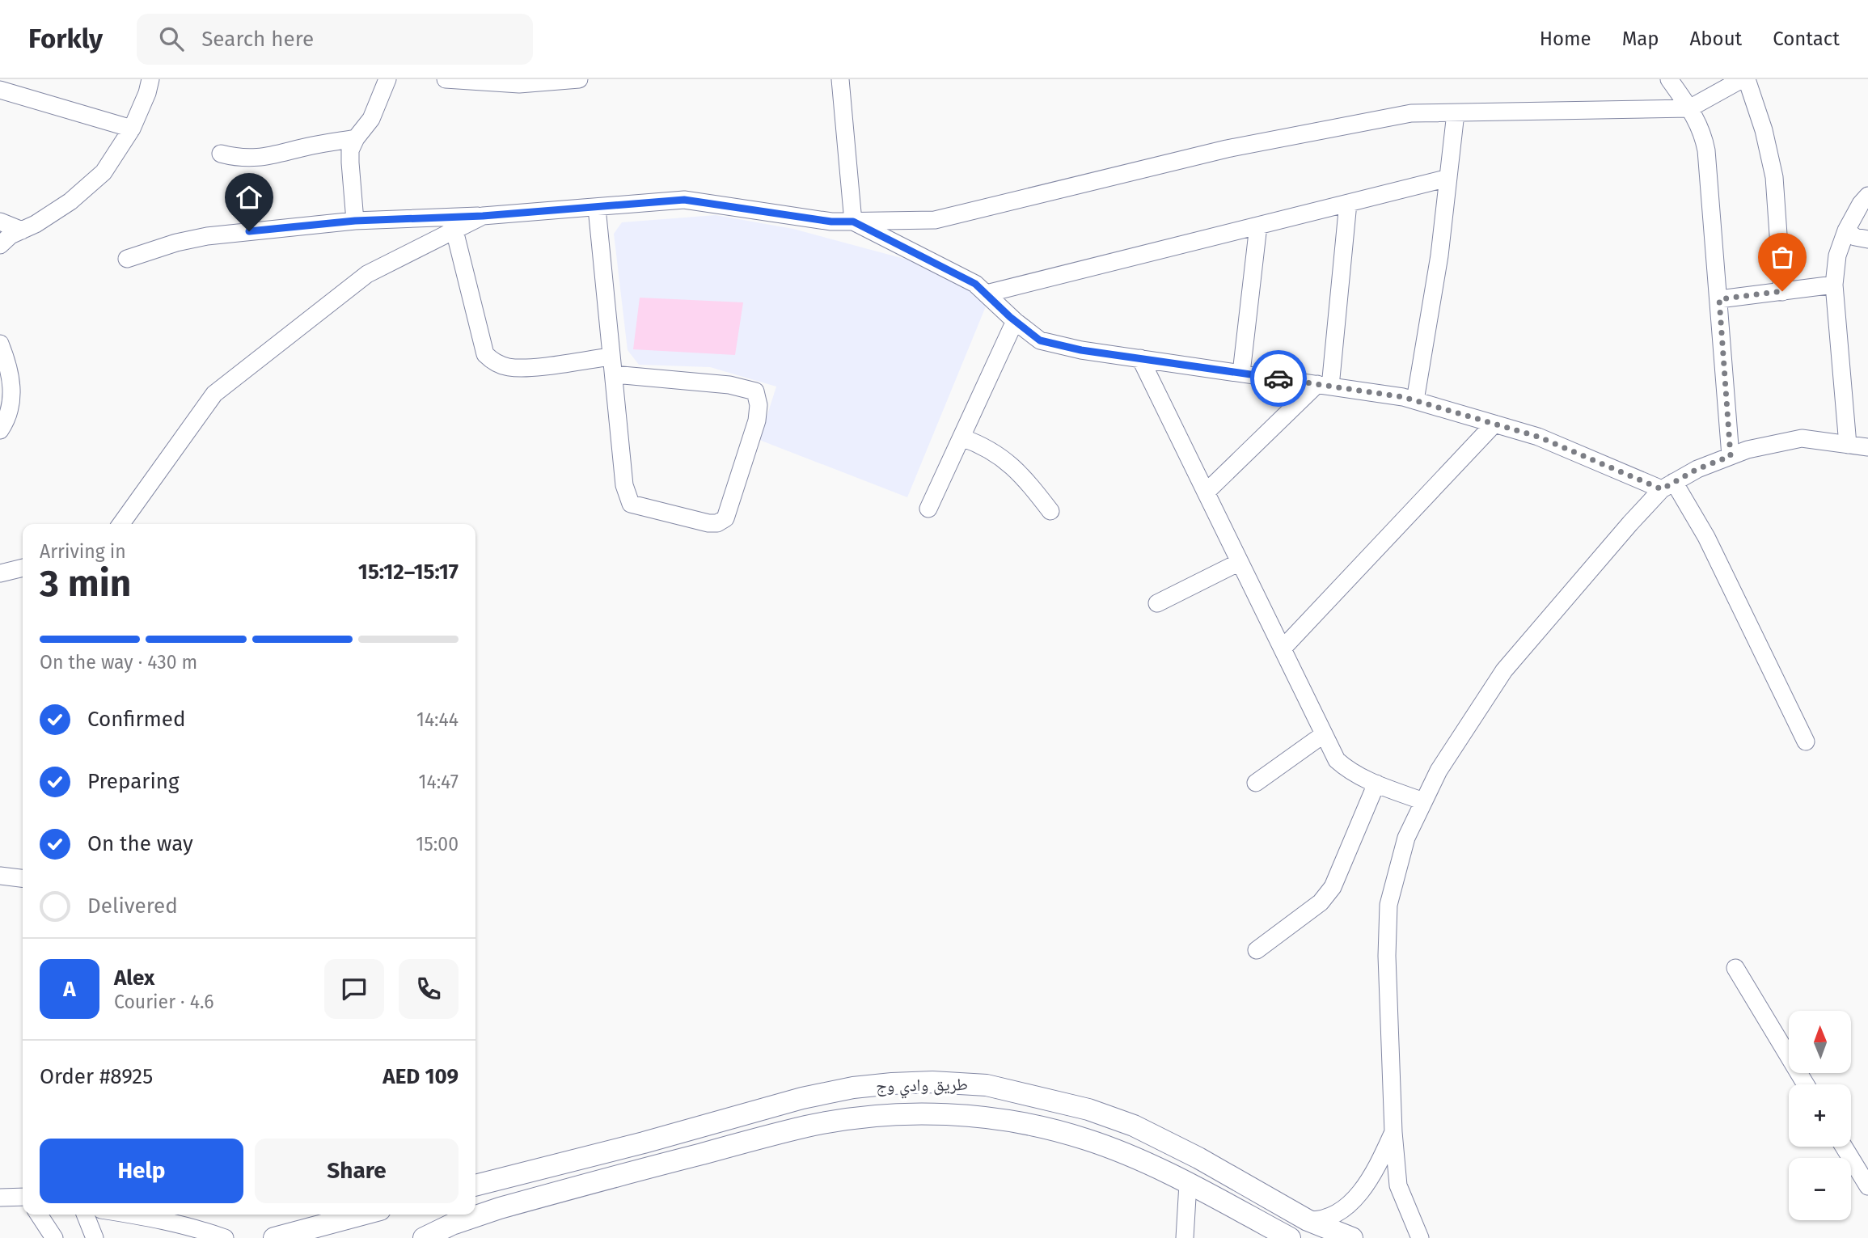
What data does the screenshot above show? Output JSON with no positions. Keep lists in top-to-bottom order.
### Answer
{
  "streets": {
    "main road": ["طريق وادي وج"]
  },
  "north": "top",
  "page": {
    "header": "Forkly",
    "search": "Search here",
    "nav": [
      "Home",
      "Map",
      "About",
      "Contact"
    ],
    "heading": ["3 min", "Arriving in", "15:12–15:17"],
    "panel": [
      "Alex",
      "Courier · 4.6",
      "Order #8925",
      "AED 109"
    ],
    "bar": "On the way · 430 m",
    "list": [
      ["Confirmed", "14:44"],
      ["Preparing", "14:47"],
      ["On the way", "15:00"],
      "Delivered"
    ],
    "round": "A",
    "map_buttons": ["+", "−"],
    "buttons": ["Help", "Share"]
  }
}
